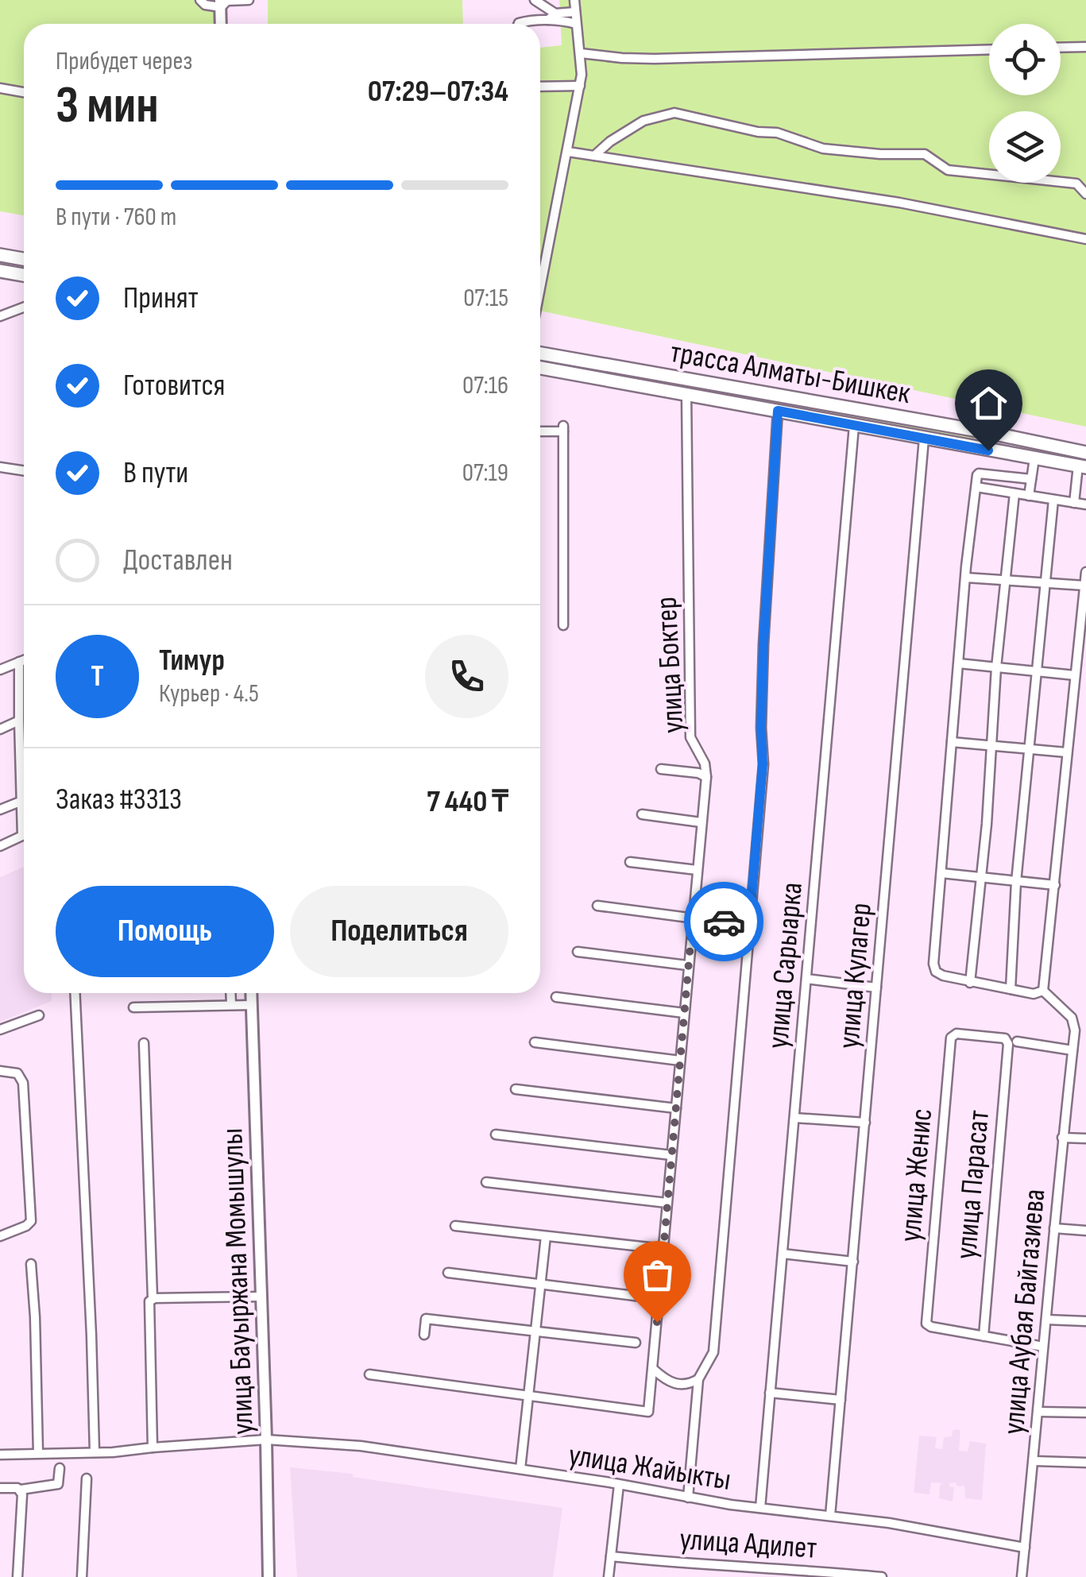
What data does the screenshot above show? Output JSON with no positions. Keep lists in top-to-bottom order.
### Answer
{
  "streets": {
    "highway": ["трасса Алматы-Бишкек"],
    "street": [
      "улица Боктер",
      "улица Сарыарка",
      "улица Кулагер",
      "улица Женис",
      "улица Парасат",
      "улица Бауыржана Момышулы",
      "улица Аубая Байгазиева",
      "улица Жайыкты",
      "улица Адилет"
    ]
  },
  "crossings": [
    ["трасса Алматы-Бишкек", "улица Боктер"],
    ["трасса Алматы-Бишкек", "улица Сарыарка"],
    ["трасса Алматы-Бишкек", "улица Кулагер"],
    ["улица Сарыарка", "улица Жайыкты"],
    ["улица Кулагер", "улица Жайыкты"],
    ["улица Женис", "улица Парасат"],
    ["улица Бауыржана Момышулы", "улица Жайыкты"],
    ["улица Аубая Байгазиева", "улица Жайыкты"]
  ],
  "page": {
    "heading": ["3 мин", "Прибудет через", "07:29–07:34"],
    "panel": [
      "Тимур",
      "Курьер · 4.5",
      "Заказ #3313",
      "7 440 ₸"
    ],
    "bar": "В пути · 760 m",
    "list": [
      ["Принят", "07:15"],
      ["Готовится", "07:16"],
      ["В пути", "07:19"],
      "Доставлен"
    ],
    "round": "Т",
    "buttons": ["Помощь", "Поделиться"]
  }
}
